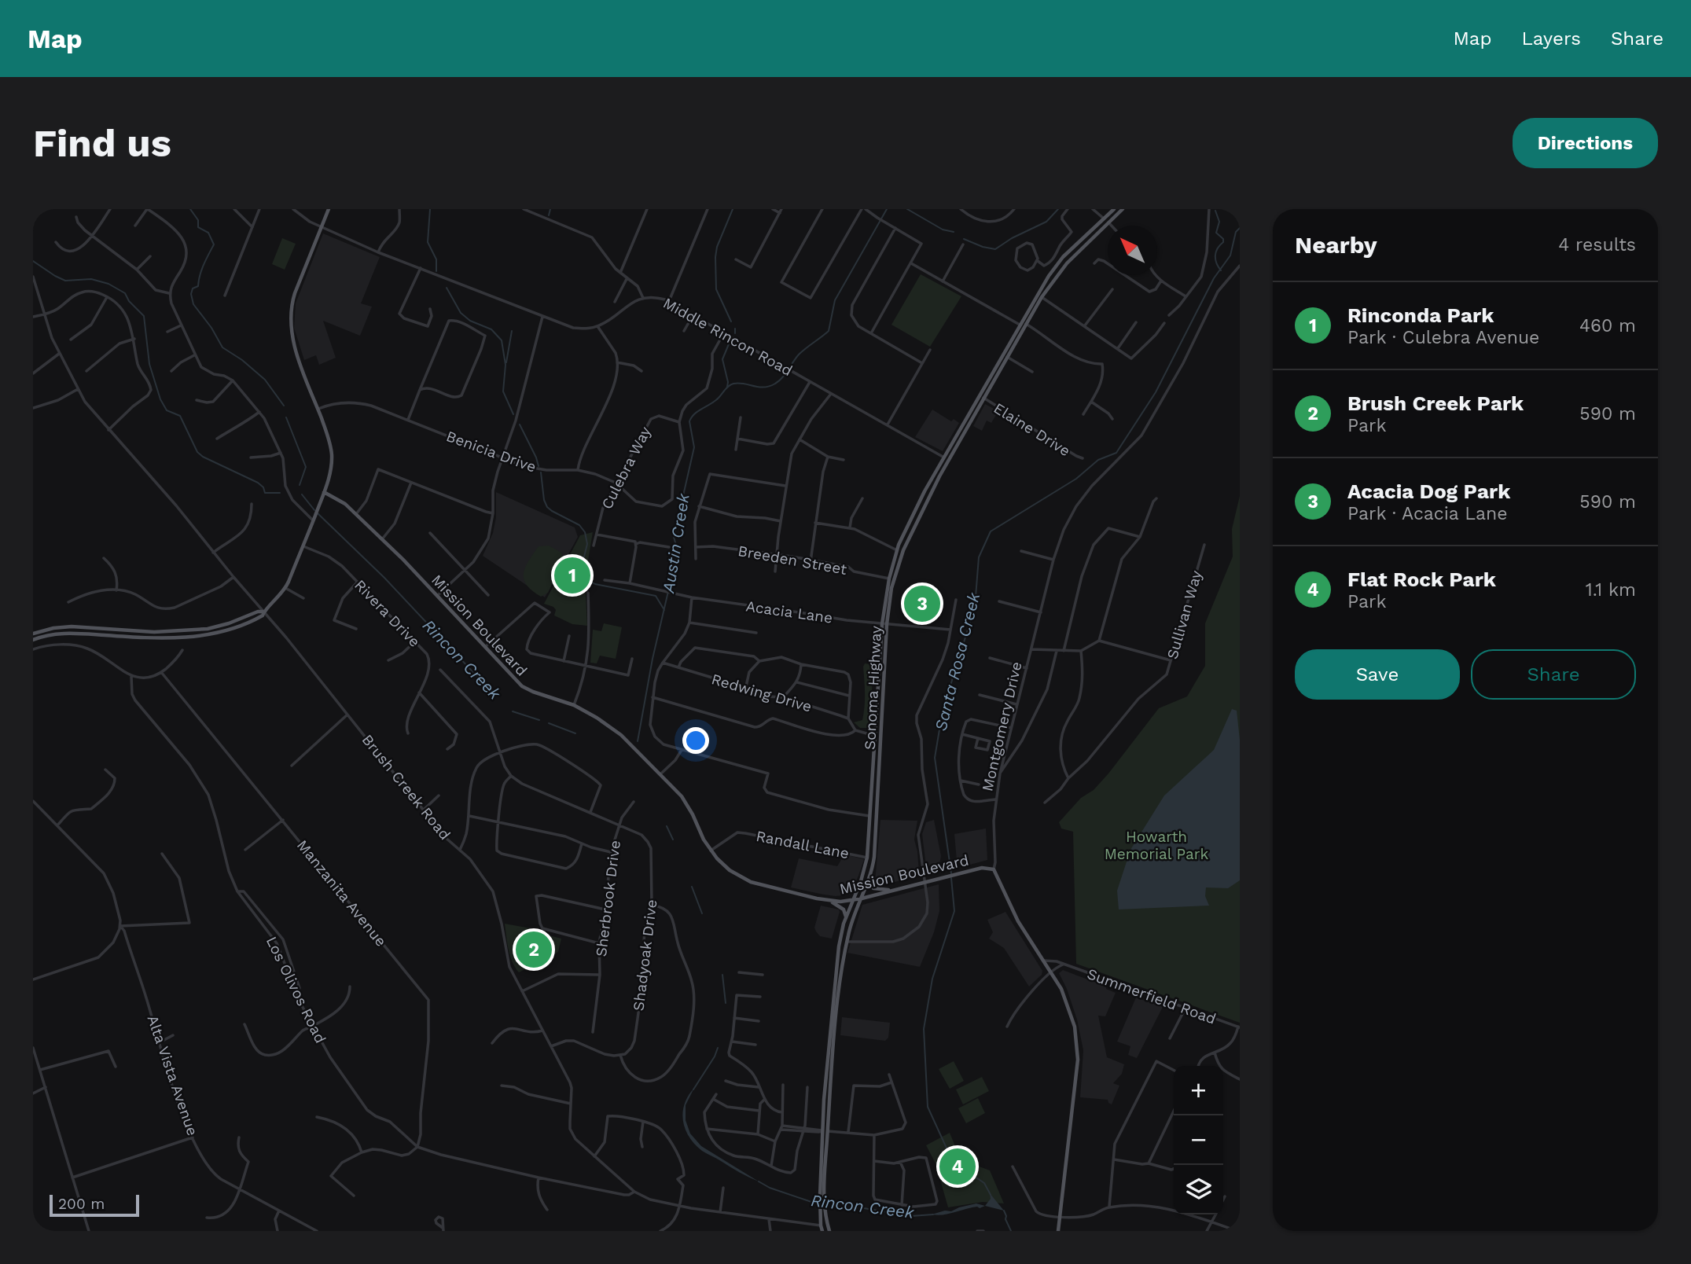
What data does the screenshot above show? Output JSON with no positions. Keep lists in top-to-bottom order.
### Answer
{
  "streets": {
    "main road": ["Mission Boulevard", "Sonoma Highway", "Montgomery Drive"],
    "street": [
      "Middle Rincon Road",
      "Elaine Drive",
      "Benicia Drive",
      "Culebra Way",
      "Breeden Street",
      "Acacia Lane",
      "Rivera Drive",
      "Sullivan Way",
      "Redwing Drive",
      "Brush Creek Road",
      "Randall Lane",
      "Manzanita Avenue",
      "Sherbrook Drive",
      "Shadyoak Drive",
      "Los Olivos Road",
      "Summerfield Road",
      "Alta Vista Avenue"
    ]
  },
  "crossings": [
    ["Middle Rincon Road", "Sonoma Highway"],
    ["Elaine Drive", "Sonoma Highway"],
    ["Benicia Drive", "Culebra Way"],
    ["Breeden Street", "Sonoma Highway"],
    ["Acacia Lane", "Sonoma Highway"],
    ["Mission Boulevard", "Sonoma Highway"],
    ["Mission Boulevard", "Montgomery Drive"],
    ["Mission Boulevard", "Randall Lane"],
    ["Sonoma Highway", "Brush Creek Road"],
    ["Sonoma Highway", "Randall Lane"],
    ["Montgomery Drive", "Summerfield Road"],
    ["Brush Creek Road", "Los Olivos Road"],
    ["Manzanita Avenue", "Los Olivos Road"],
    ["Sherbrook Drive", "Shadyoak Drive"]
  ],
  "water": ["Austin Creek", "Rincon Creek", "Santa Rosa Creek"],
  "parks": ["Howarth Memorial Park"],
  "scale_bar": "200 m",
  "north": "top left",
  "page": {
    "header": "Map",
    "nav": ["Map", "Layers", "Share"],
    "buttons": [
      "Directions",
      ["Save", "Share"]
    ],
    "title": "Find us",
    "heading": ["Nearby", "4 results"],
    "list": [
      {
        "mark": "1",
        "name": "Rinconda Park",
        "note": "Park · Culebra Avenue",
        "value": "460 m"
      },
      {
        "mark": "2",
        "name": "Brush Creek Park",
        "note": "Park",
        "value": "590 m"
      },
      {
        "mark": "3",
        "name": "Acacia Dog Park",
        "note": "Park · Acacia Lane",
        "value": "590 m"
      },
      {
        "mark": "4",
        "name": "Flat Rock Park",
        "note": "Park",
        "value": "1.1 km"
      }
    ],
    "pins": [
      "1",
      "3",
      "2",
      "4"
    ],
    "map_buttons": ["+", "−"],
    "scale": "200 m"
  }
}
